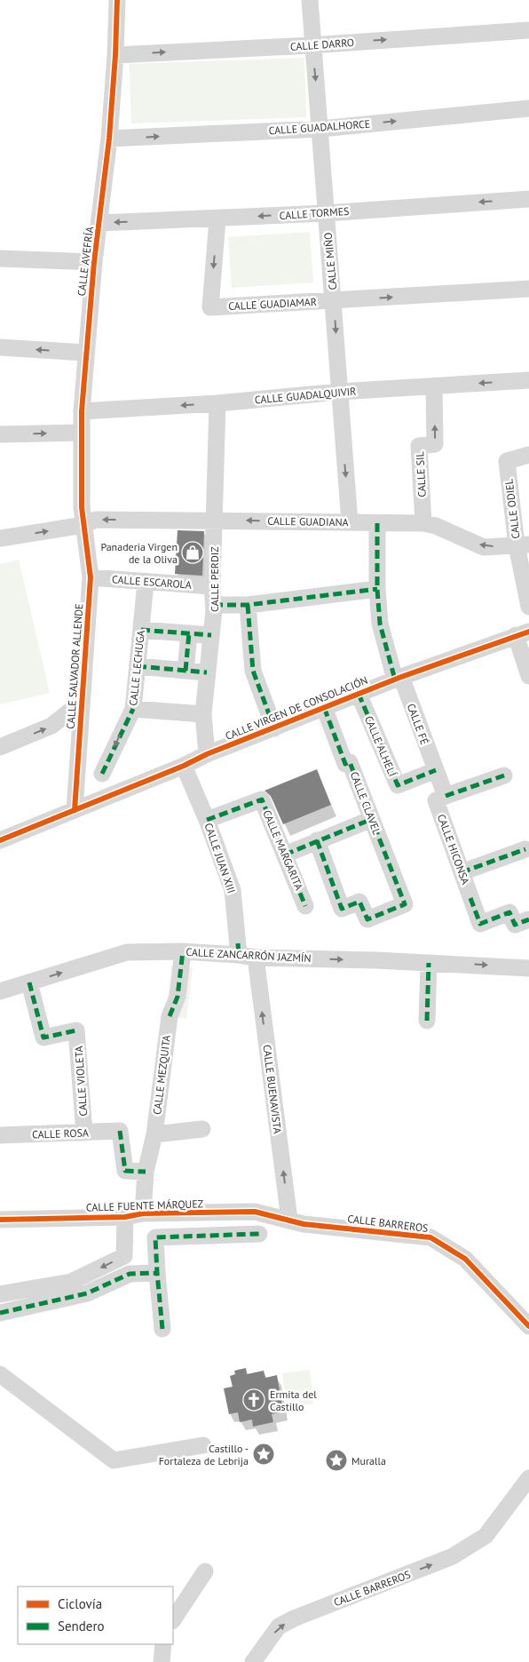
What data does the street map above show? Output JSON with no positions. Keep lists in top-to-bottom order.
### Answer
{
  "streets": {
    "street": [
      "CALLE DARRO",
      "CALLE GUADALHORCE",
      "CALLE TORMES",
      "CALLE AVEFRÍA",
      "CALLE MIÑO",
      "CALLE GUADIAMAR",
      "CALLE GUADALQUIVIR",
      "CALLE SIL",
      "CALLE ODIEL",
      "CALLE GUADIANA",
      "CALLE PERDIZ",
      "CALLE ESCAROLA",
      "CALLE SALVADOR ALLENDE",
      "CALLE LECHUGA",
      "CALLE VIRGEN DE CONSOLACIÓN",
      "CALLE FÉ",
      "CALLE ALHELÍ",
      "CALLE CLAVEL",
      "CALLE HICONSA",
      "CALLE MARGARITA",
      "CALLE JUAN XIII",
      "CALLE ZANCARRÓN JAZMÍN",
      "CALLE MEZQUITA",
      "CALLE VIOLETA",
      "CALLE BUENAVISTA",
      "CALLE ROSA",
      "CALLE FUENTE MÁRQUEZ",
      "CALLE BARREROS"
    ]
  },
  "crossings": [
    ["CALLE DARRO", "CALLE AVEFRÍA"],
    ["CALLE DARRO", "CALLE MIÑO"],
    ["CALLE GUADALHORCE", "CALLE AVEFRÍA"],
    ["CALLE GUADALHORCE", "CALLE MIÑO"],
    ["CALLE TORMES", "CALLE AVEFRÍA"],
    ["CALLE TORMES", "CALLE MIÑO"],
    ["CALLE TORMES", "CALLE GUADIAMAR"],
    ["CALLE AVEFRÍA", "CALLE GUADALQUIVIR"],
    ["CALLE AVEFRÍA", "CALLE GUADIANA"],
    ["CALLE AVEFRÍA", "CALLE SALVADOR ALLENDE"],
    ["CALLE MIÑO", "CALLE GUADIAMAR"],
    ["CALLE MIÑO", "CALLE GUADALQUIVIR"],
    ["CALLE MIÑO", "CALLE GUADIANA"],
    ["CALLE GUADALQUIVIR", "CALLE SIL"],
    ["CALLE GUADALQUIVIR", "CALLE PERDIZ"],
    ["CALLE SIL", "CALLE GUADIANA"],
    ["CALLE ODIEL", "CALLE GUADIANA"],
    ["CALLE GUADIANA", "CALLE PERDIZ"],
    ["CALLE GUADIANA", "CALLE SALVADOR ALLENDE"],
    ["CALLE GUADIANA", "CALLE FÉ"],
    ["CALLE PERDIZ", "CALLE ESCAROLA"],
    ["CALLE PERDIZ", "CALLE VIRGEN DE CONSOLACIÓN"],
    ["CALLE ESCAROLA", "CALLE SALVADOR ALLENDE"],
    ["CALLE ESCAROLA", "CALLE LECHUGA"],
    ["CALLE SALVADOR ALLENDE", "CALLE VIRGEN DE CONSOLACIÓN"],
    ["CALLE VIRGEN DE CONSOLACIÓN", "CALLE FÉ"],
    ["CALLE VIRGEN DE CONSOLACIÓN", "CALLE ALHELÍ"],
    ["CALLE VIRGEN DE CONSOLACIÓN", "CALLE CLAVEL"],
    ["CALLE VIRGEN DE CONSOLACIÓN", "CALLE JUAN XIII"],
    ["CALLE FÉ", "CALLE ALHELÍ"],
    ["CALLE FÉ", "CALLE HICONSA"],
    ["CALLE MARGARITA", "CALLE JUAN XIII"],
    ["CALLE JUAN XIII", "CALLE ZANCARRÓN JAZMÍN"],
    ["CALLE ZANCARRÓN JAZMÍN", "CALLE MEZQUITA"],
    ["CALLE ZANCARRÓN JAZMÍN", "CALLE VIOLETA"],
    ["CALLE ZANCARRÓN JAZMÍN", "CALLE BUENAVISTA"],
    ["CALLE MEZQUITA", "CALLE ROSA"],
    ["CALLE MEZQUITA", "CALLE FUENTE MÁRQUEZ"],
    ["CALLE VIOLETA", "CALLE ROSA"],
    ["CALLE BUENAVISTA", "CALLE FUENTE MÁRQUEZ"],
    ["CALLE BUENAVISTA", "CALLE BARREROS"],
    ["CALLE FUENTE MÁRQUEZ", "CALLE BARREROS"]
  ],
  "one_way": [
    "CALLE DARRO",
    "CALLE GUADALHORCE",
    "CALLE TORMES",
    "CALLE MIÑO",
    "CALLE GUADALQUIVIR",
    "CALLE SIL",
    "CALLE LECHUGA",
    "CALLE BUENAVISTA",
    "CALLE BARREROS"
  ],
  "places": {
    "shop": ["Panaderia Virgen de la Oliva"],
    "church": ["Ermita del Castillo"],
    "place": ["Castillo - Fortaleza de Lebrija", "Muralla"]
  },
  "legend": ["Ciclovía", "Sendero"]
}
